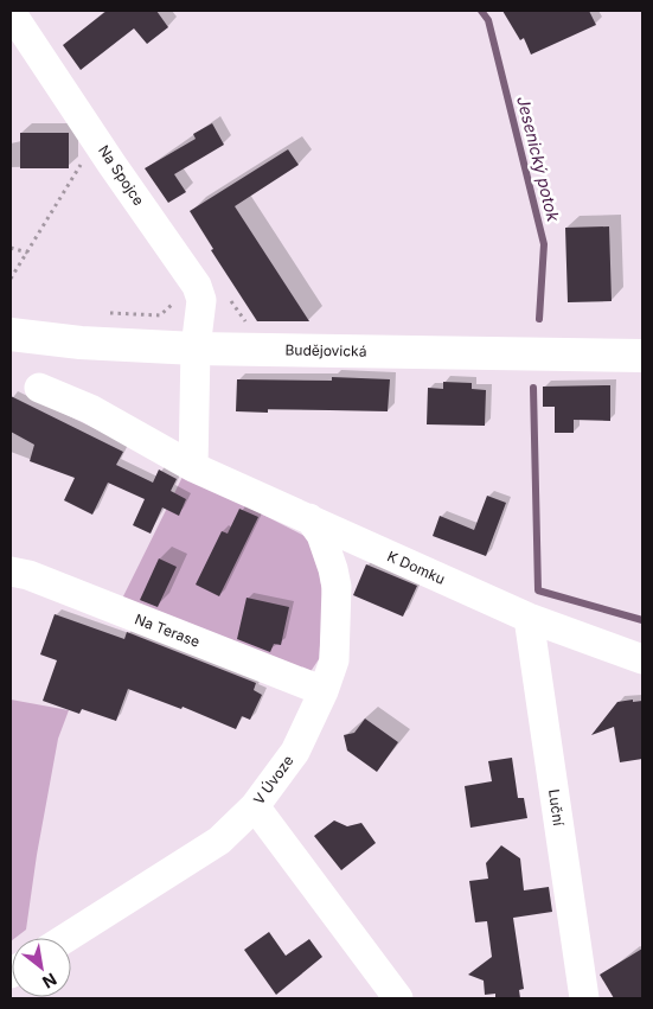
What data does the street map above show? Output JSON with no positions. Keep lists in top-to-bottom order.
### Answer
{
  "streets": {
    "main road": ["Budějovická"],
    "street": [
      "Na Spojce",
      "K Domku",
      "Na Terase",
      "V Úvoze",
      "Luční"
    ]
  },
  "crossings": [
    ["Na Spojce", "Budějovická"],
    ["K Domku", "V Úvoze"],
    ["K Domku", "Luční"],
    ["Na Terase", "V Úvoze"]
  ],
  "water": ["Jesenický potok"],
  "north": "bottom right"
}
